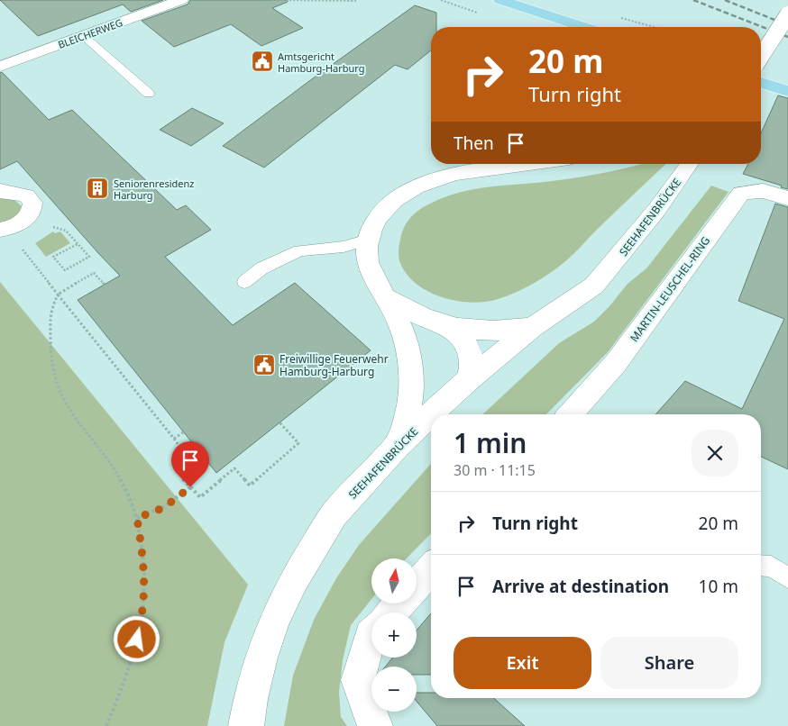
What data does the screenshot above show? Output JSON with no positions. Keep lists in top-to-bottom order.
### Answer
{
  "streets": {
    "main road": ["BLEICHERWEG", "SEEHAFENBRÜCKE", "MARTIN-LEUSCHEL-RING"]
  },
  "places": {
    "public building": ["Amtsgericht Hamburg-Harburg", "Freiwillige Feuerwehr Hamburg-Harburg"],
    "building": ["Seniorenresidenz Harburg"]
  },
  "north": "top",
  "page": {
    "turn": ["20 m", "Turn right"],
    "then": "Then",
    "heading": ["1 min", "30 m · 11:15"],
    "list": [
      {
        "name": "Turn right",
        "value": "20 m"
      },
      {
        "name": "Arrive at destination",
        "value": "10 m"
      }
    ],
    "map_buttons": ["+", "−"],
    "buttons": ["Exit", "Share"]
  }
}
